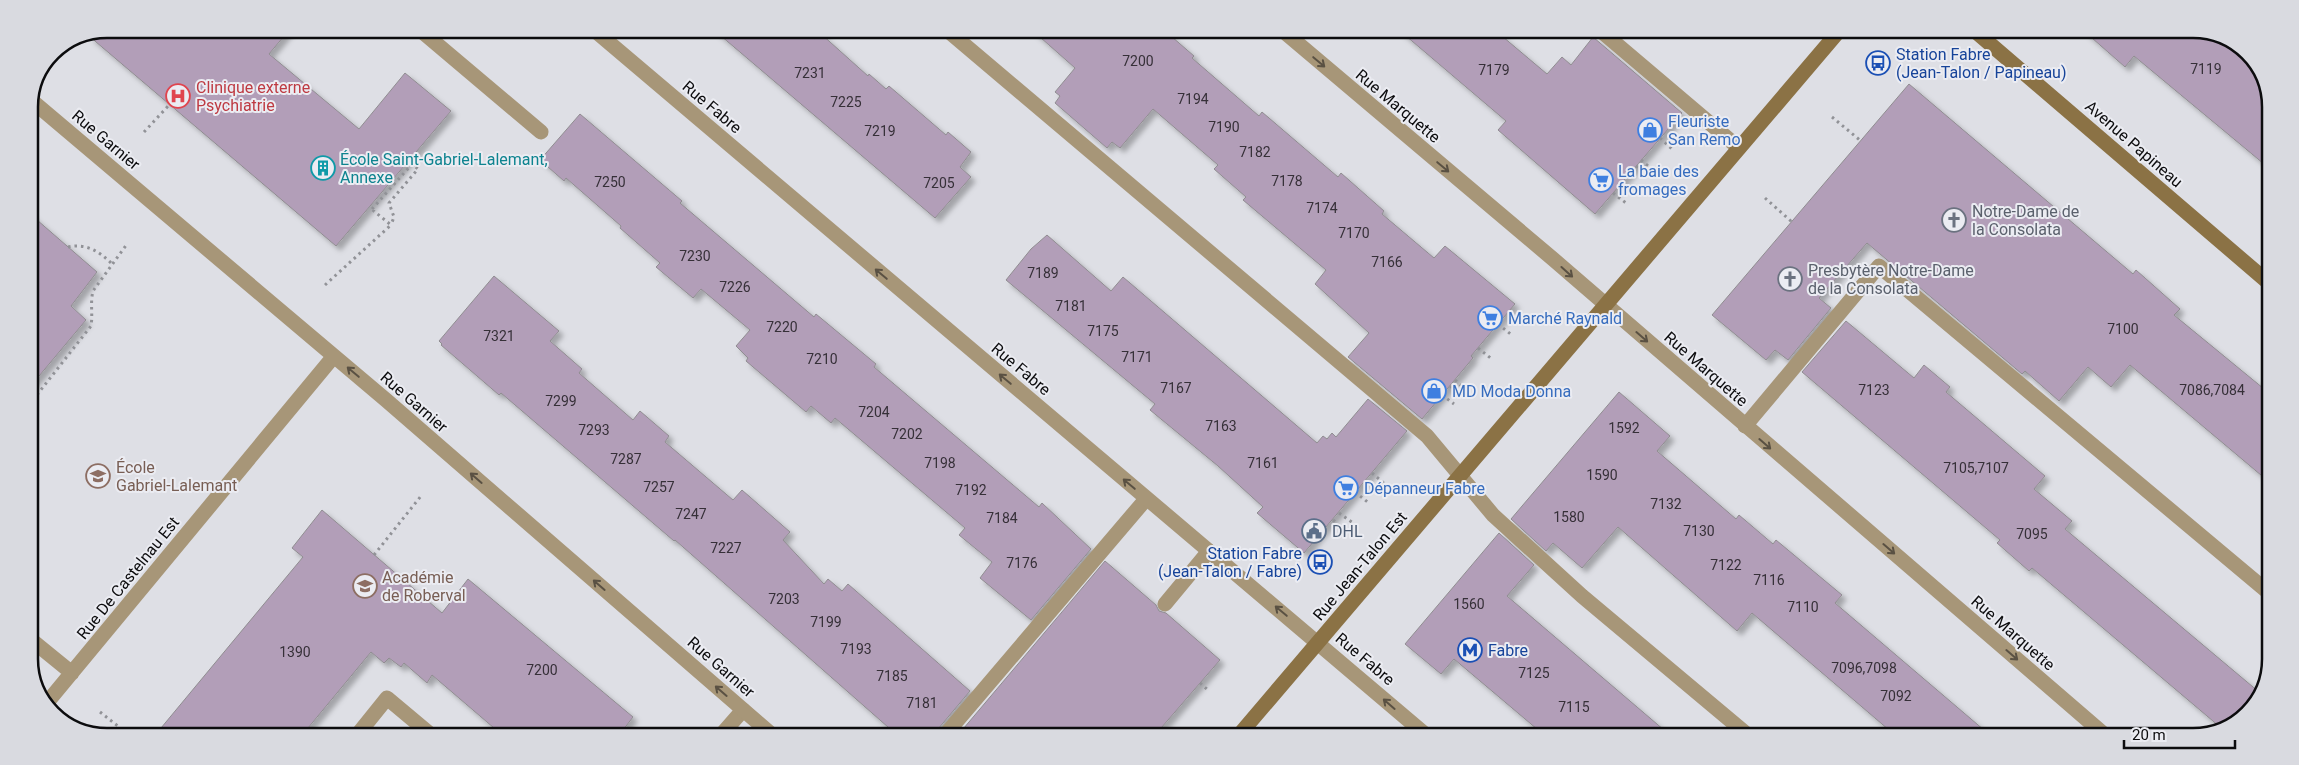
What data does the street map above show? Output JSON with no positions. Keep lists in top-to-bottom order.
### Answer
{
  "streets": {
    "main road": ["Avenue Papineau", "Rue Jean-Talon Est"],
    "street": [
      "Rue Marquette",
      "Rue Fabre",
      "Rue Garnier",
      "Rue De Castelnau Est"
    ]
  },
  "crossings": [
    ["Rue Marquette", "Rue Jean-Talon Est"],
    ["Rue Fabre", "Rue Jean-Talon Est"],
    ["Rue Garnier", "Rue De Castelnau Est"]
  ],
  "one_way": ["Rue Marquette", "Rue Fabre", "Rue Garnier"],
  "places": {
    "bus stop": ["Station Fabre (Jean-Talon / Papineau)", "Station Fabre (Jean-Talon / Fabre)"],
    "hospital": ["Clinique externe Psychiatrie"],
    "shop": ["Fleuriste San Remo", "MD Moda Donna"],
    "building": ["École Saint-Gabriel-Lalemant, Annexe"],
    "supermarket": ["La baie des fromages", "Marché Raynald", "Dépanneur Fabre"],
    "church": ["Notre-Dame de la Consolata", "Presbytère Notre-Dame de la Consolata"],
    "school or university": ["École Gabriel-Lalemant", "Académie de Roberval"],
    "public building": ["DHL"],
    "metro station": ["Fabre"]
  },
  "house_numbers": [
    "7200",
    "7119",
    "7179",
    "7231",
    "7194",
    "7225",
    "7190",
    "7219",
    "7182",
    "7178",
    "7250",
    "7205",
    "7174",
    "7170",
    "7230",
    "7166",
    "7189",
    "7226",
    "7181",
    "7220",
    "7100",
    "7175",
    "7321",
    "7171",
    "7210",
    "7167",
    "7123",
    "7086,7084",
    "7299",
    "7204",
    "7163",
    "1592",
    "7293",
    "7202",
    "7287",
    "7198",
    "7161",
    "7105,7107",
    "1590",
    "7257",
    "7192",
    "7132",
    "7247",
    "1580",
    "7184",
    "7130",
    "7095",
    "7227",
    "7176",
    "7122",
    "7116",
    "7203",
    "1560",
    "7110",
    "7199",
    "7193",
    "1390",
    "7096,7098",
    "7200",
    "7125",
    "7185",
    "7092",
    "7181",
    "7115"
  ],
  "scale_bar": "20 m"
}
